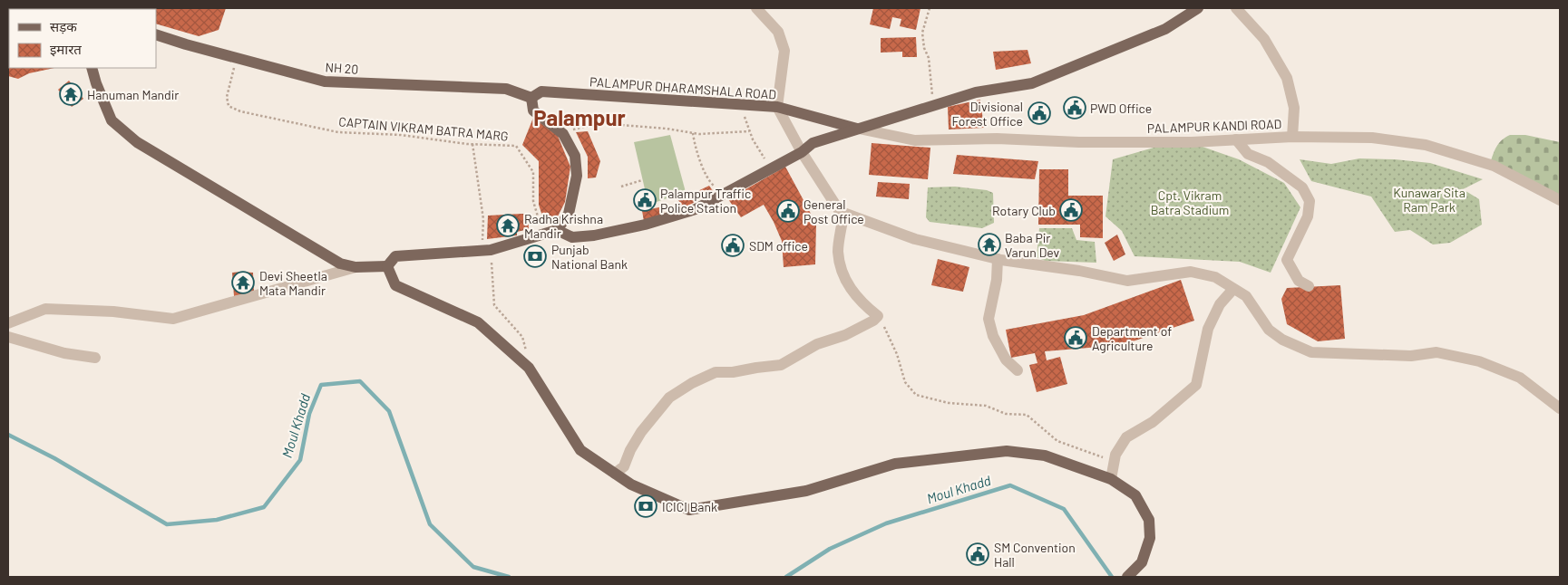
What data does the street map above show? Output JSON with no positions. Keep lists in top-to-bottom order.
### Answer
{
  "streets": {
    "main road": ["NH 20", "PALAMPUR DHARAMSHALA ROAD"],
    "street": ["PALAMPUR KANDI ROAD"],
    "path": ["CAPTAIN VIKRAM BATRA MARG"]
  },
  "crossings": [
    ["NH 20", "PALAMPUR DHARAMSHALA ROAD"],
    ["PALAMPUR DHARAMSHALA ROAD", "PALAMPUR KANDI ROAD"]
  ],
  "districts": ["Palampur"],
  "water": ["Moul Khadd"],
  "parks": ["Kunawar Sita Ram Park", "Cpt. Vikram Batra Stadium"],
  "places": {
    "temple": [
      "Hanuman Mandir",
      "Radha Krishna Mandir",
      "Baba Pir Varun Dev",
      "Devi Sheetla Mata Mandir"
    ],
    "public building": [
      "PWD Office",
      "Divisional Forest Office",
      "Palampur Traffic Police Station",
      "Rotary Club",
      "General Post Office",
      "SDM office",
      "Department of Agriculture",
      "SM Convention Hall"
    ],
    "bank": ["Punjab National Bank", "ICICI Bank"]
  },
  "legend": ["सड़क", "इमारत"]
}
